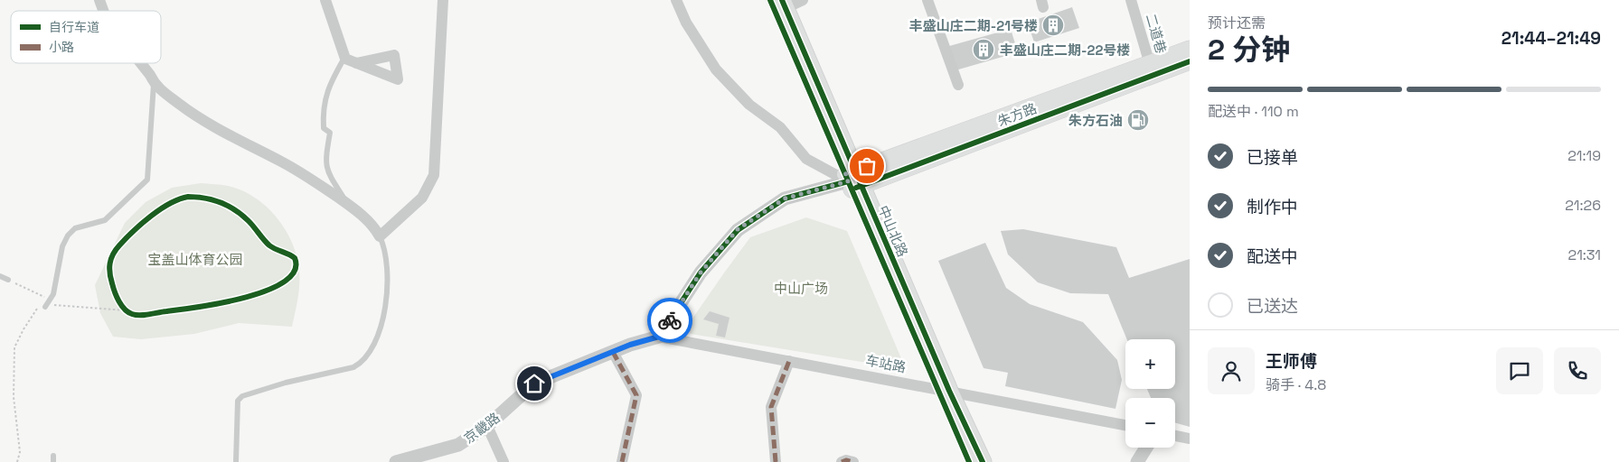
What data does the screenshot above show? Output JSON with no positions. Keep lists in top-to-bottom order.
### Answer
{
  "streets": {
    "main road": ["朱方路", "中山北路"],
    "street": ["二道巷", "车站路", "京畿路"]
  },
  "crossings": [
    ["二道巷", "朱方路"],
    ["朱方路", "中山北路"],
    ["朱方路", "车站路"],
    ["朱方路", "京畿路"],
    ["中山北路", "车站路"],
    ["车站路", "京畿路"]
  ],
  "parks": ["宝盖山体育公园", "中山广场"],
  "places": {
    "building": ["丰盛山庄二期-21号楼", "丰盛山庄二期-22号楼"],
    "fuel station": ["朱方石油"]
  },
  "legend": ["自行车道", "小路"],
  "page": {
    "heading": ["2 分钟", "预计还需", "21:44–21:49"],
    "panel": ["王师傅", "骑手 · 4.8"],
    "bar": "配送中 · 110 m",
    "list": [
      ["已接单", "21:19"],
      ["制作中", "21:26"],
      ["配送中", "21:31"],
      "已送达"
    ],
    "map_buttons": ["+", "−"]
  }
}
